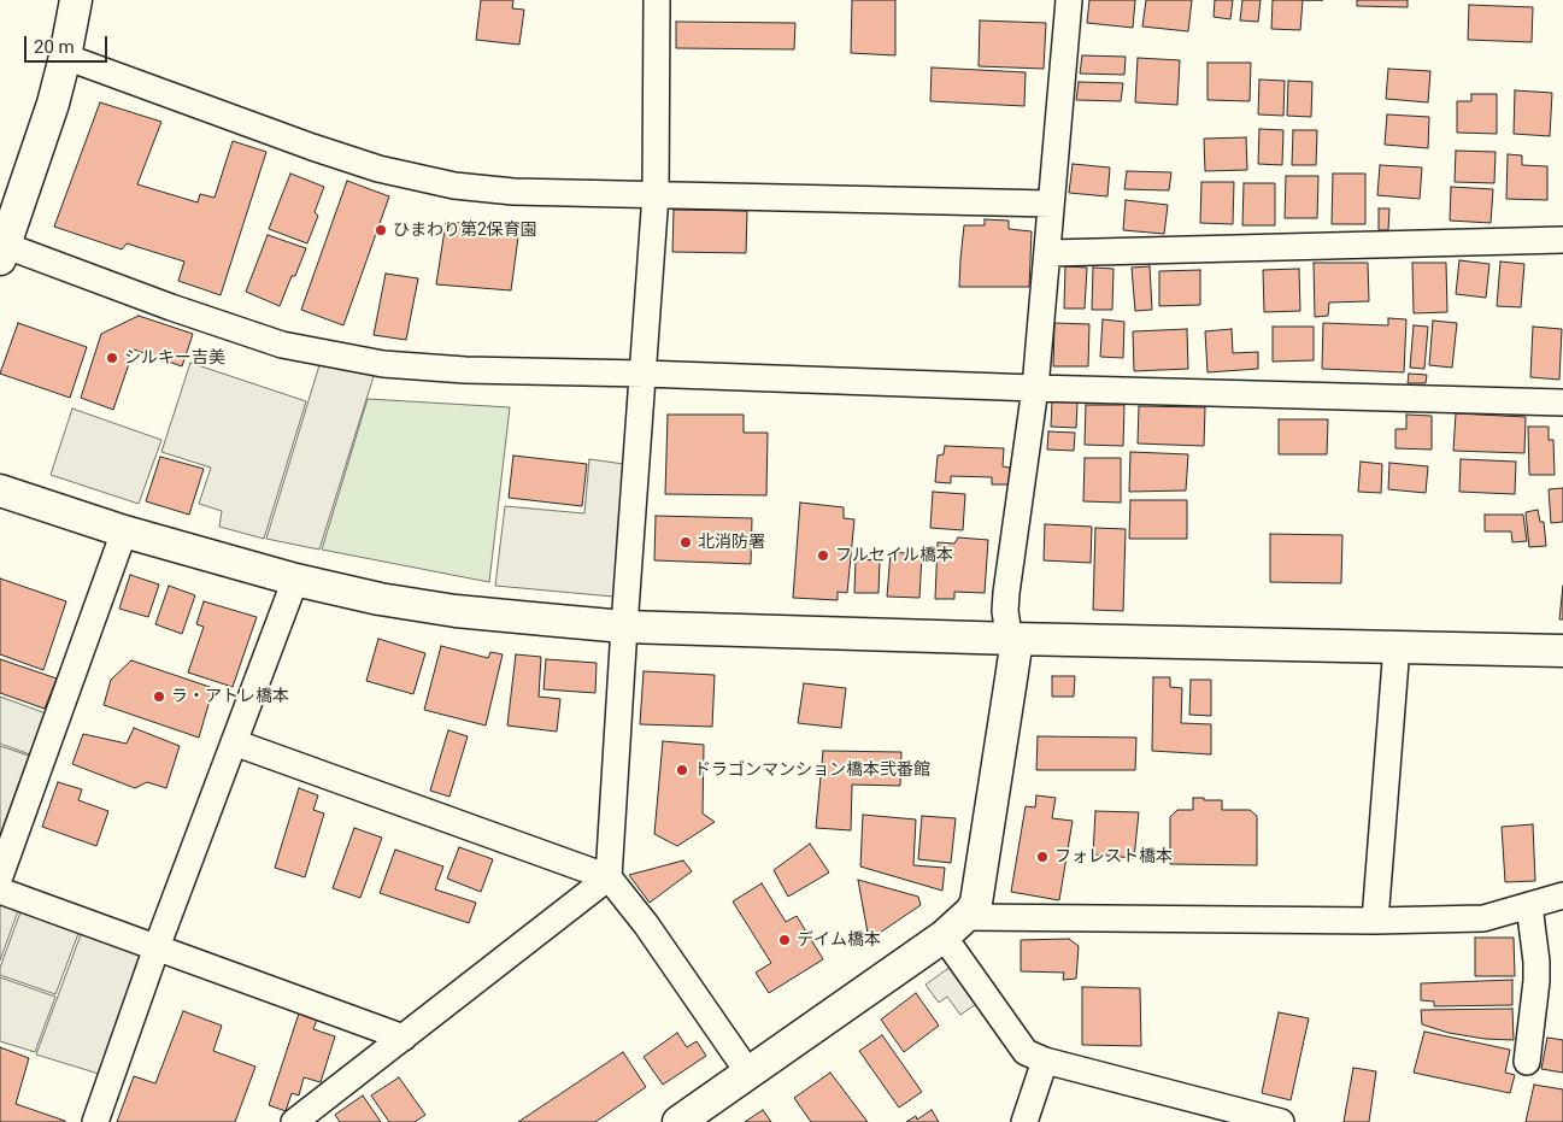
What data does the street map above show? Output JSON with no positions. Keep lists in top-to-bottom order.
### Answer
{
  "places": [
    "ひまわり第2保育園",
    "シルキー吉美",
    "北消防署",
    "フルセイル橋本",
    "ラ・アトレ橋本",
    "ドラゴンマンション橋本弐番館",
    "フォレスト橋本",
    "デイム橋本"
  ],
  "scale_bar": "20 m"
}
